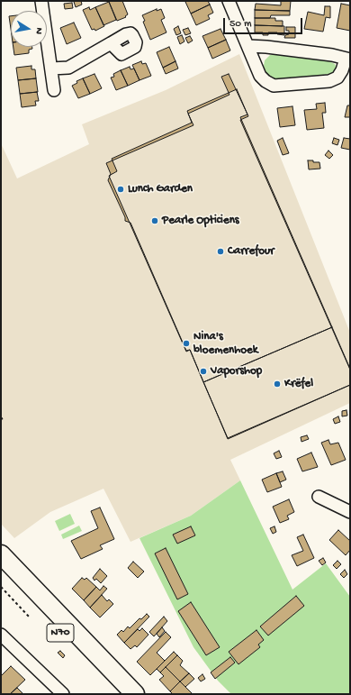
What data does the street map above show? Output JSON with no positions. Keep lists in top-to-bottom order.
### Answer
{
  "streets": {
    "main road": ["N70"]
  },
  "places": [
    "Lunch Garden",
    "Pearle Opticiens",
    "Carrefour",
    "Nina's bloemenhoek",
    "Vaporshop",
    "Krëfel"
  ],
  "scale_bar": "50 m",
  "north": "right"
}
